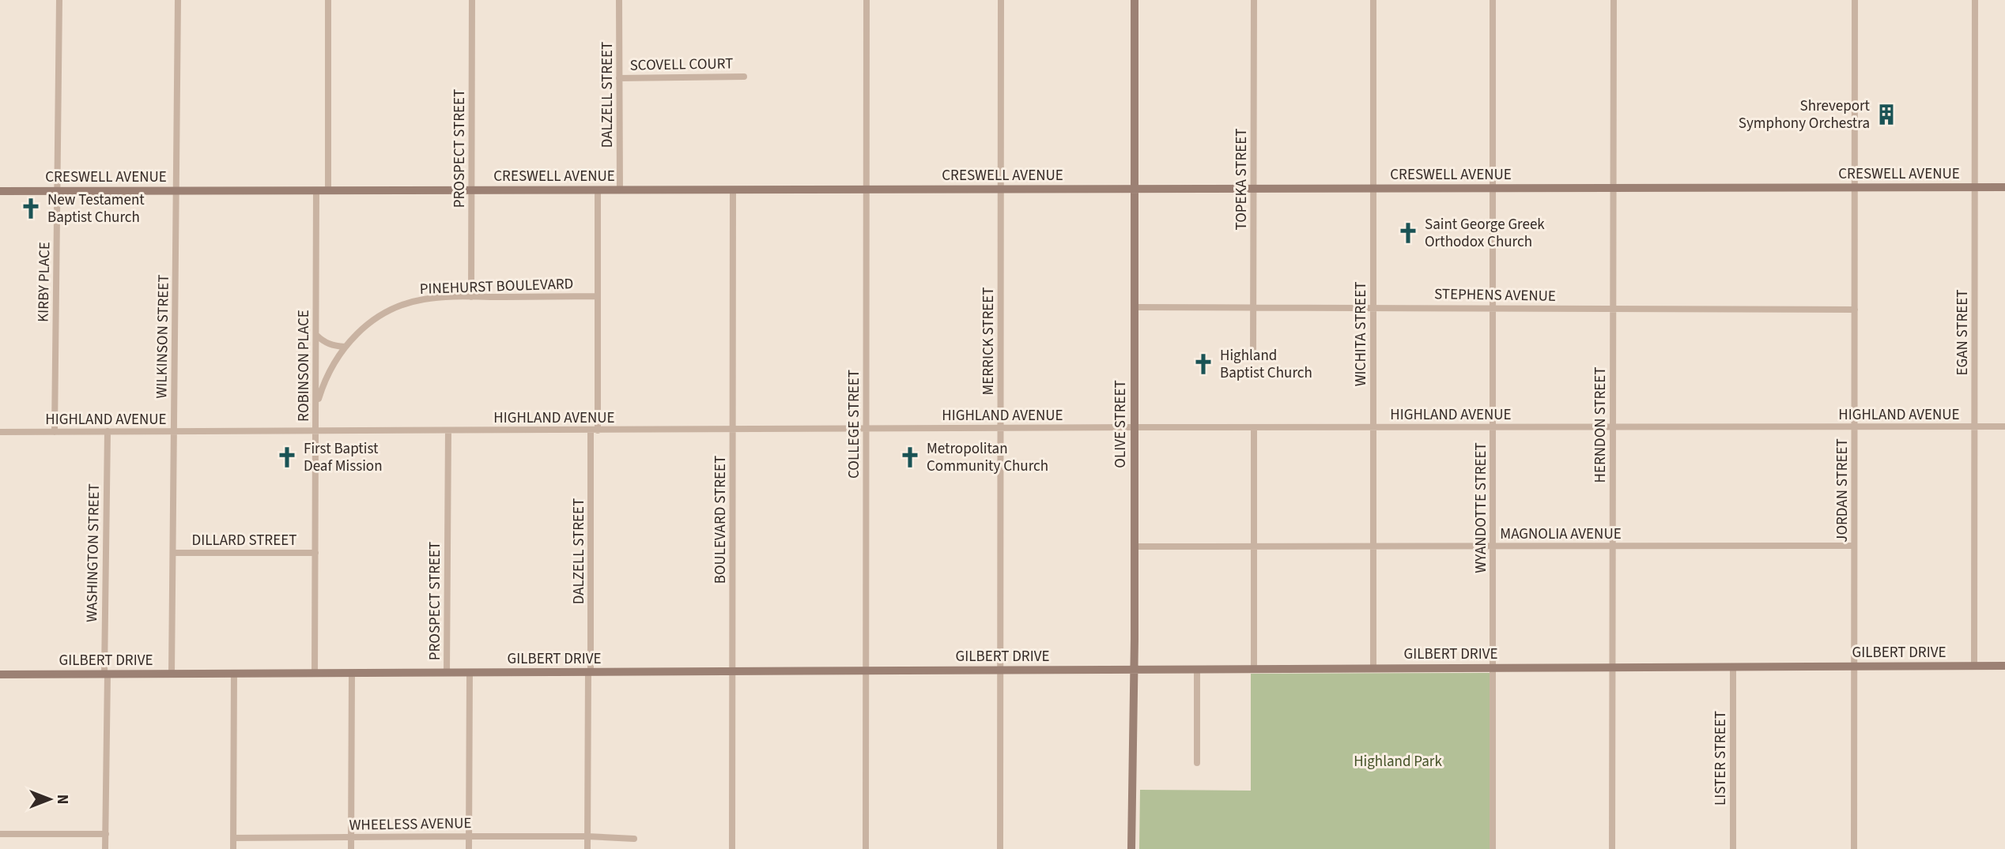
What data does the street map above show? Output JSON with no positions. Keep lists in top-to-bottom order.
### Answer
{
  "streets": {
    "street": [
      "SCOVELL COURT",
      "DALZELL STREET",
      "PROSPECT STREET",
      "CRESWELL AVENUE",
      "TOPEKA STREET",
      "KIRBY PLACE",
      "PINEHURST BOULEVARD",
      "STEPHENS AVENUE",
      "EGAN STREET",
      "WICHITA STREET",
      "WILKINSON STREET",
      "MERRICK STREET",
      "ROBINSON PLACE",
      "HIGHLAND AVENUE",
      "COLLEGE STREET",
      "OLIVE STREET",
      "HERNDON STREET",
      "JORDAN STREET",
      "WYANDOTTE STREET",
      "BOULEVARD STREET",
      "MAGNOLIA AVENUE",
      "DILLARD STREET",
      "WASHINGTON STREET",
      "GILBERT DRIVE",
      "LISTER STREET",
      "WHEELESS AVENUE"
    ]
  },
  "crossings": [
    ["SCOVELL COURT", "DALZELL STREET"],
    ["DALZELL STREET", "CRESWELL AVENUE"],
    ["DALZELL STREET", "PINEHURST BOULEVARD"],
    ["DALZELL STREET", "HIGHLAND AVENUE"],
    ["DALZELL STREET", "GILBERT DRIVE"],
    ["DALZELL STREET", "WHEELESS AVENUE"],
    ["PROSPECT STREET", "CRESWELL AVENUE"],
    ["PROSPECT STREET", "PINEHURST BOULEVARD"],
    ["PROSPECT STREET", "HIGHLAND AVENUE"],
    ["PROSPECT STREET", "GILBERT DRIVE"],
    ["CRESWELL AVENUE", "TOPEKA STREET"],
    ["CRESWELL AVENUE", "KIRBY PLACE"],
    ["CRESWELL AVENUE", "EGAN STREET"],
    ["CRESWELL AVENUE", "WICHITA STREET"],
    ["CRESWELL AVENUE", "WILKINSON STREET"],
    ["CRESWELL AVENUE", "MERRICK STREET"],
    ["CRESWELL AVENUE", "ROBINSON PLACE"],
    ["CRESWELL AVENUE", "COLLEGE STREET"],
    ["CRESWELL AVENUE", "OLIVE STREET"],
    ["CRESWELL AVENUE", "HERNDON STREET"],
    ["CRESWELL AVENUE", "JORDAN STREET"],
    ["CRESWELL AVENUE", "WYANDOTTE STREET"],
    ["CRESWELL AVENUE", "BOULEVARD STREET"],
    ["TOPEKA STREET", "STEPHENS AVENUE"],
    ["KIRBY PLACE", "HIGHLAND AVENUE"],
    ["PINEHURST BOULEVARD", "ROBINSON PLACE"],
    ["STEPHENS AVENUE", "WICHITA STREET"],
    ["STEPHENS AVENUE", "OLIVE STREET"],
    ["STEPHENS AVENUE", "HERNDON STREET"],
    ["STEPHENS AVENUE", "JORDAN STREET"],
    ["STEPHENS AVENUE", "WYANDOTTE STREET"],
    ["EGAN STREET", "HIGHLAND AVENUE"],
    ["EGAN STREET", "GILBERT DRIVE"],
    ["WICHITA STREET", "HIGHLAND AVENUE"],
    ["WICHITA STREET", "MAGNOLIA AVENUE"],
    ["WICHITA STREET", "GILBERT DRIVE"],
    ["WILKINSON STREET", "HIGHLAND AVENUE"],
    ["WILKINSON STREET", "DILLARD STREET"],
    ["WILKINSON STREET", "GILBERT DRIVE"],
    ["MERRICK STREET", "HIGHLAND AVENUE"],
    ["MERRICK STREET", "GILBERT DRIVE"],
    ["ROBINSON PLACE", "HIGHLAND AVENUE"],
    ["ROBINSON PLACE", "DILLARD STREET"],
    ["ROBINSON PLACE", "GILBERT DRIVE"],
    ["HIGHLAND AVENUE", "COLLEGE STREET"],
    ["HIGHLAND AVENUE", "OLIVE STREET"],
    ["HIGHLAND AVENUE", "HERNDON STREET"],
    ["HIGHLAND AVENUE", "JORDAN STREET"],
    ["HIGHLAND AVENUE", "WYANDOTTE STREET"],
    ["HIGHLAND AVENUE", "BOULEVARD STREET"],
    ["HIGHLAND AVENUE", "WASHINGTON STREET"],
    ["COLLEGE STREET", "GILBERT DRIVE"],
    ["OLIVE STREET", "MAGNOLIA AVENUE"],
    ["OLIVE STREET", "GILBERT DRIVE"],
    ["HERNDON STREET", "MAGNOLIA AVENUE"],
    ["HERNDON STREET", "GILBERT DRIVE"],
    ["JORDAN STREET", "MAGNOLIA AVENUE"],
    ["JORDAN STREET", "GILBERT DRIVE"],
    ["WYANDOTTE STREET", "MAGNOLIA AVENUE"],
    ["WYANDOTTE STREET", "GILBERT DRIVE"],
    ["BOULEVARD STREET", "GILBERT DRIVE"],
    ["WASHINGTON STREET", "GILBERT DRIVE"],
    ["GILBERT DRIVE", "LISTER STREET"]
  ],
  "parks": ["Highland Park"],
  "places": {
    "building": ["Shreveport Symphony Orchestra"],
    "church": [
      "New Testament Baptist Church",
      "Saint George Greek Orthodox Church",
      "Highland Baptist Church",
      "First Baptist Deaf Mission",
      "Metropolitan Community Church"
    ]
  },
  "north": "right"
}
